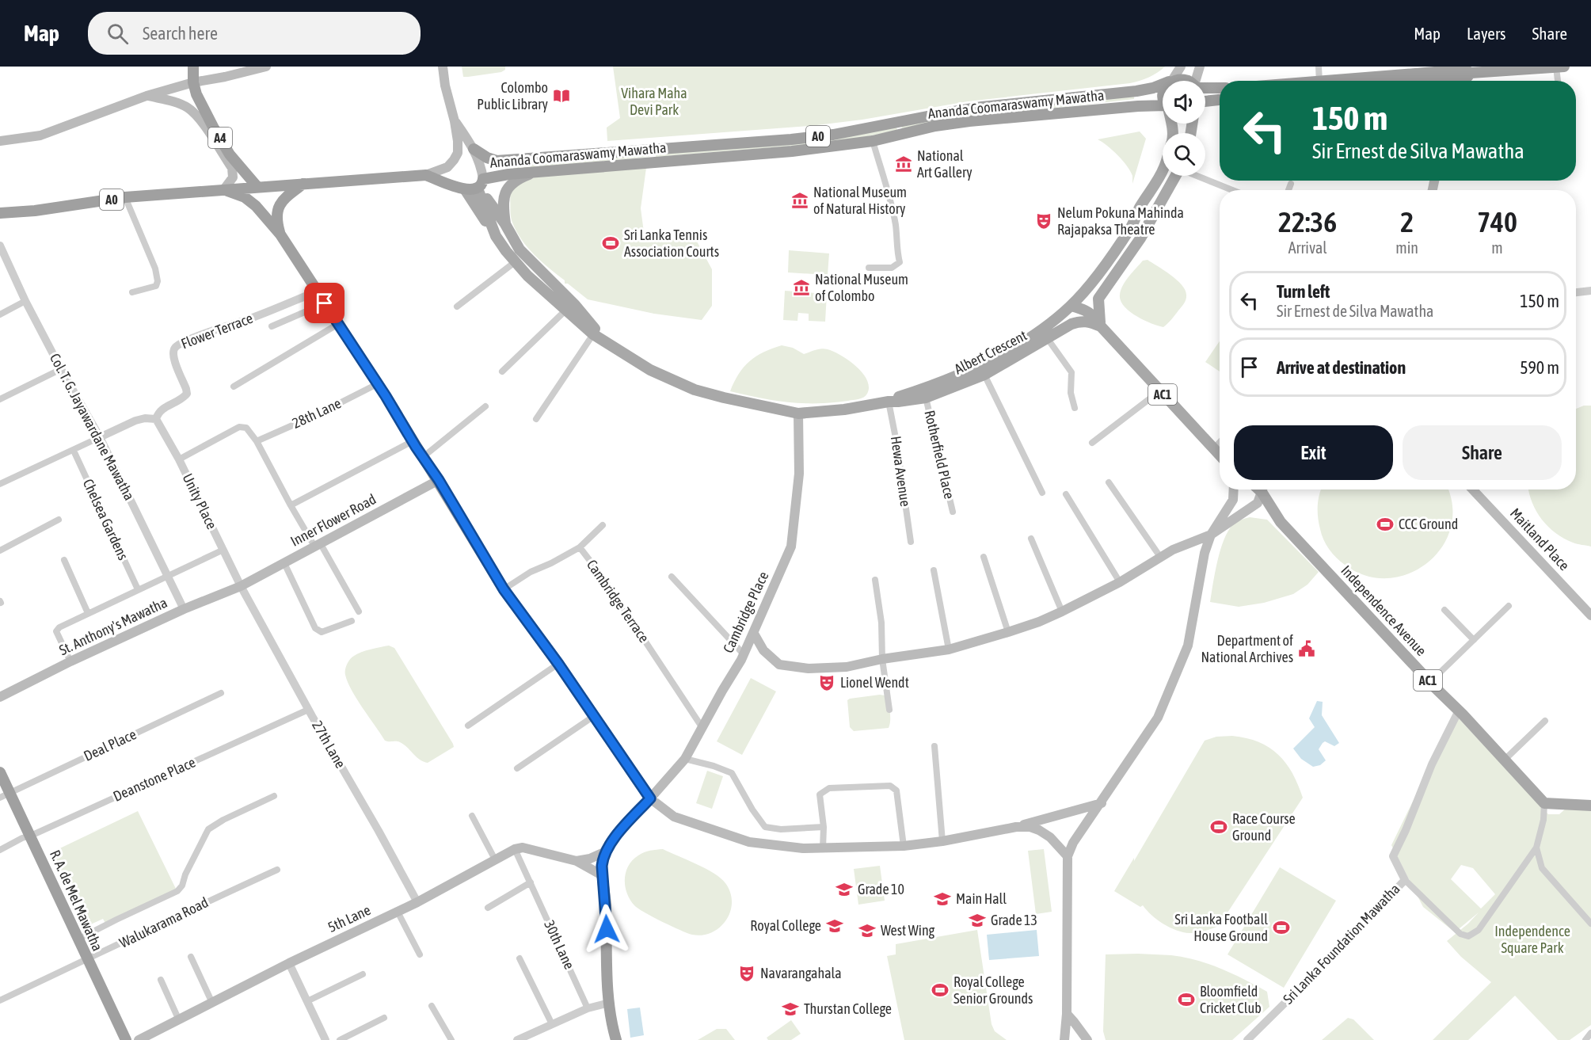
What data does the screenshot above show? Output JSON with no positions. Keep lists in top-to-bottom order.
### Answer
{
  "streets": {
    "highway": [
      "Ananda Coomaraswamy Mawatha",
      "A0",
      "A4",
      "R. A. de Mel Mawatha"
    ],
    "main road": [
      "Albert Crescent",
      "AC1",
      "Inner Flower Road",
      "Maitland Place",
      "Independence Avenue",
      "Cambridge Place",
      "St. Anthony's Mawatha",
      "5th Lane"
    ],
    "street": [
      "Flower Terrace",
      "28th Lane",
      "Col. T. G. Jayawardane Mawatha",
      "Rotherfield Place",
      "Hewa Avenue",
      "Unity Place",
      "Chelsea Gardens",
      "Cambridge Terrace",
      "27th Lane",
      "Deal Place",
      "Deanstone Place",
      "Walukarama Road",
      "Sri Lanka Foundation Mawatha",
      "30th Lane"
    ]
  },
  "crossings": [
    ["Ananda Coomaraswamy Mawatha", "A4"],
    ["Flower Terrace", "Unity Place"],
    ["Albert Crescent", "AC1"],
    ["Albert Crescent", "Rotherfield Place"],
    ["Albert Crescent", "Hewa Avenue"],
    ["Albert Crescent", "Cambridge Place"],
    ["Col. T. G. Jayawardane Mawatha", "St. Anthony's Mawatha"],
    ["Unity Place", "Inner Flower Road"],
    ["Unity Place", "St. Anthony's Mawatha"],
    ["Unity Place", "27th Lane"],
    ["Inner Flower Road", "St. Anthony's Mawatha"],
    ["Inner Flower Road", "27th Lane"],
    ["Cambridge Terrace", "Cambridge Place"],
    ["Independence Avenue", "Sri Lanka Foundation Mawatha"],
    ["St. Anthony's Mawatha", "27th Lane"],
    ["27th Lane", "Deanstone Place"],
    ["27th Lane", "5th Lane"],
    ["Deal Place", "R. A. de Mel Mawatha"],
    ["Deanstone Place", "R. A. de Mel Mawatha"],
    ["R. A. de Mel Mawatha", "Walukarama Road"],
    ["5th Lane", "30th Lane"]
  ],
  "parks": ["Vihara Maha Devi Park", "Independence Square Park"],
  "places": {
    "library": ["Colombo Public Library"],
    "museum": ["National Art Gallery", "National Museum of Natural History", "National Museum of Colombo"],
    "theatre": ["Nelum Pokuna Mahinda Rajapaksa Theatre", "Lionel Wendt", "Navarangahala"],
    "sports": [
      "Sri Lanka Tennis Association Courts",
      "CCC Ground",
      "Race Course Ground",
      "Sri Lanka Football House Ground",
      "Royal College Senior Grounds",
      "Bloomfield Cricket Club"
    ],
    "public building": ["Department of National Archives"],
    "school or university": [
      "Grade 10",
      "Main Hall",
      "Grade 13",
      "Royal College",
      "West Wing",
      "Thurstan College"
    ]
  },
  "page": {
    "header": "Map",
    "search": "Search here",
    "nav": ["Map", "Layers", "Share"],
    "turn": ["150 m", "Sir Ernest de Silva Mawatha"],
    "eta": [
      "22:36",
      "Arrival",
      "2",
      "min",
      "740",
      "m"
    ],
    "list": [
      {
        "name": "Turn left",
        "note": "Sir Ernest de Silva Mawatha",
        "value": "150 m"
      },
      {
        "name": "Arrive at destination",
        "value": "590 m"
      }
    ],
    "buttons": ["Exit", "Share"]
  }
}
